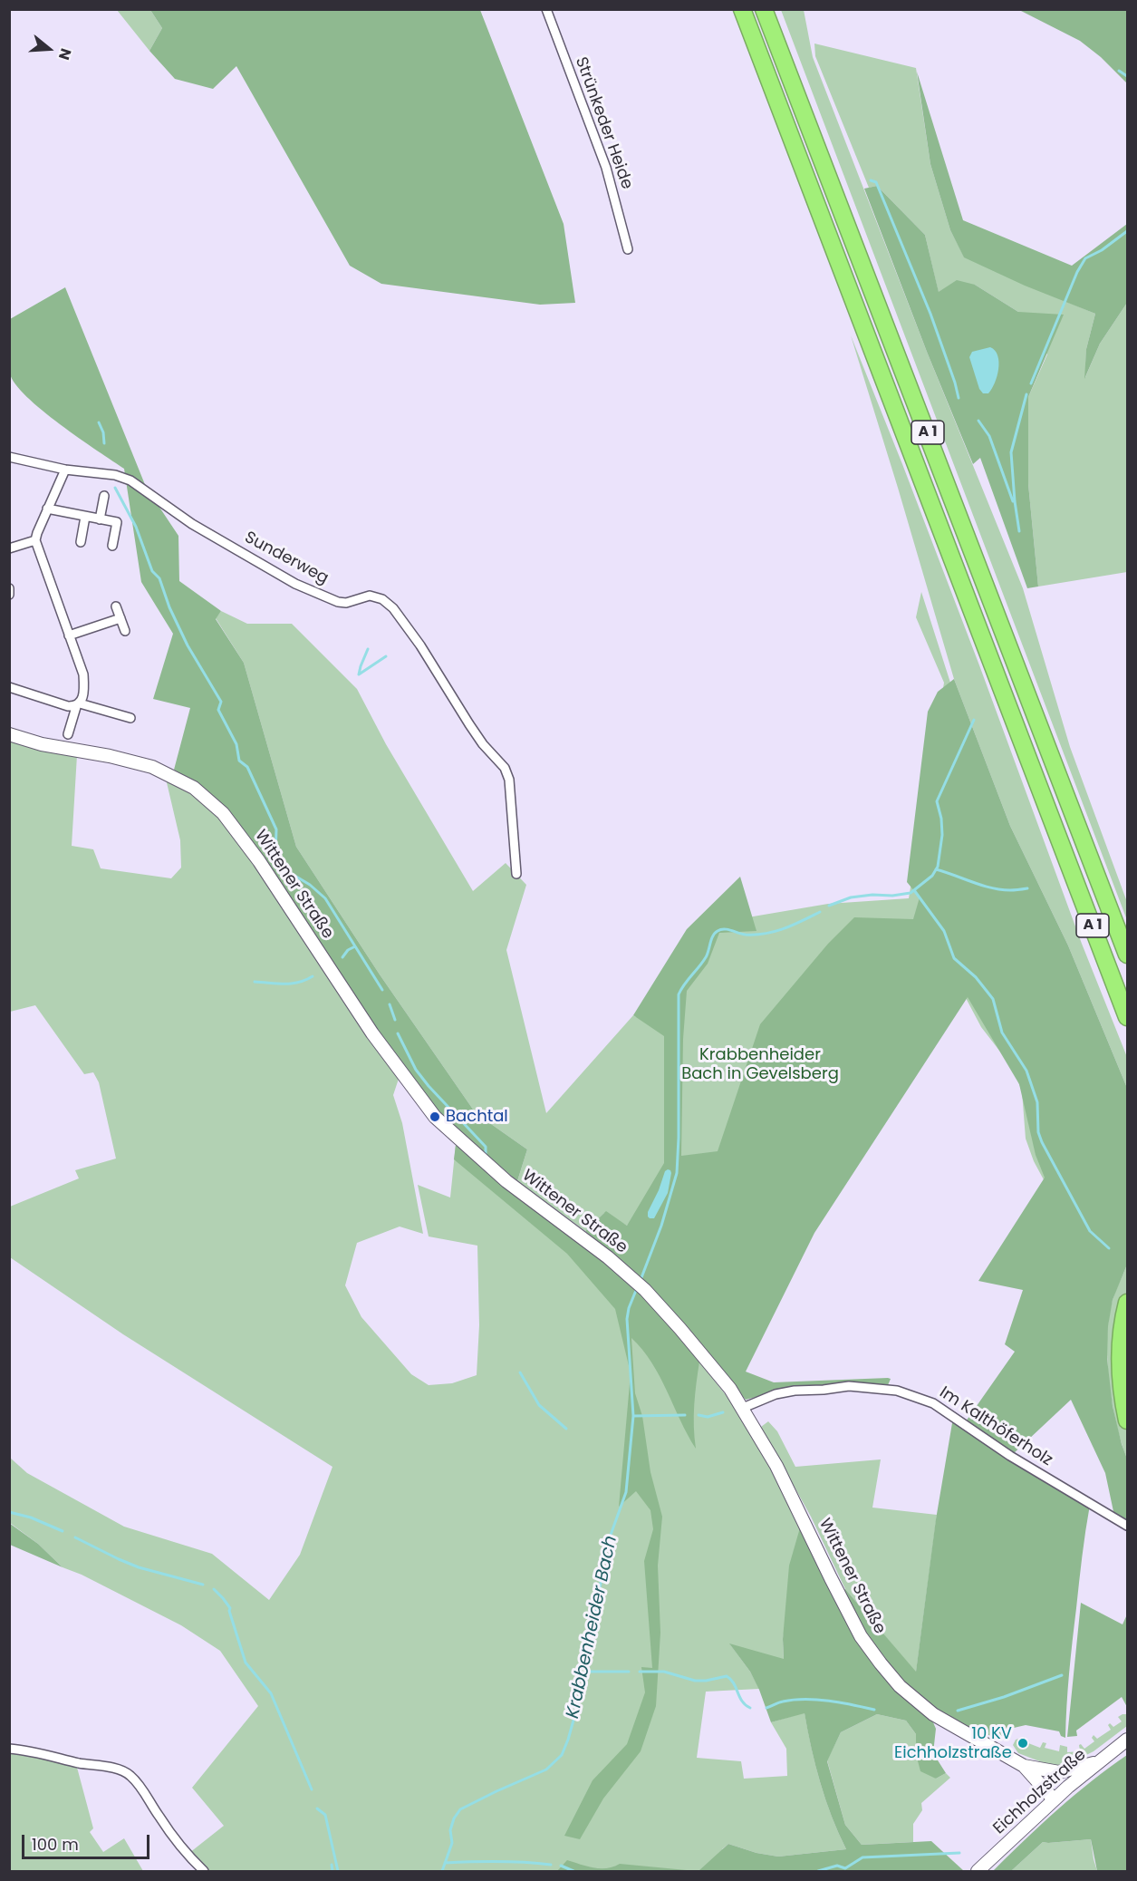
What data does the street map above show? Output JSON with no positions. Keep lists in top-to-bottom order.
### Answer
{
  "streets": {
    "highway": ["A 1"],
    "main road": ["Wittener Straße", "Eichholzstraße"],
    "street": ["Strünkeder Heide", "Sunderweg", "Im Kalthöferholz"]
  },
  "crossings": [
    ["Wittener Straße", "Im Kalthöferholz"],
    ["Wittener Straße", "Eichholzstraße"]
  ],
  "water": ["Krabbenheider Bach"],
  "parks": ["Krabbenheider Bach in Gevelsberg"],
  "places": ["Bachtal", "10 KV Eichholzstraße"],
  "scale_bar": "100 m",
  "north": "right"
}
